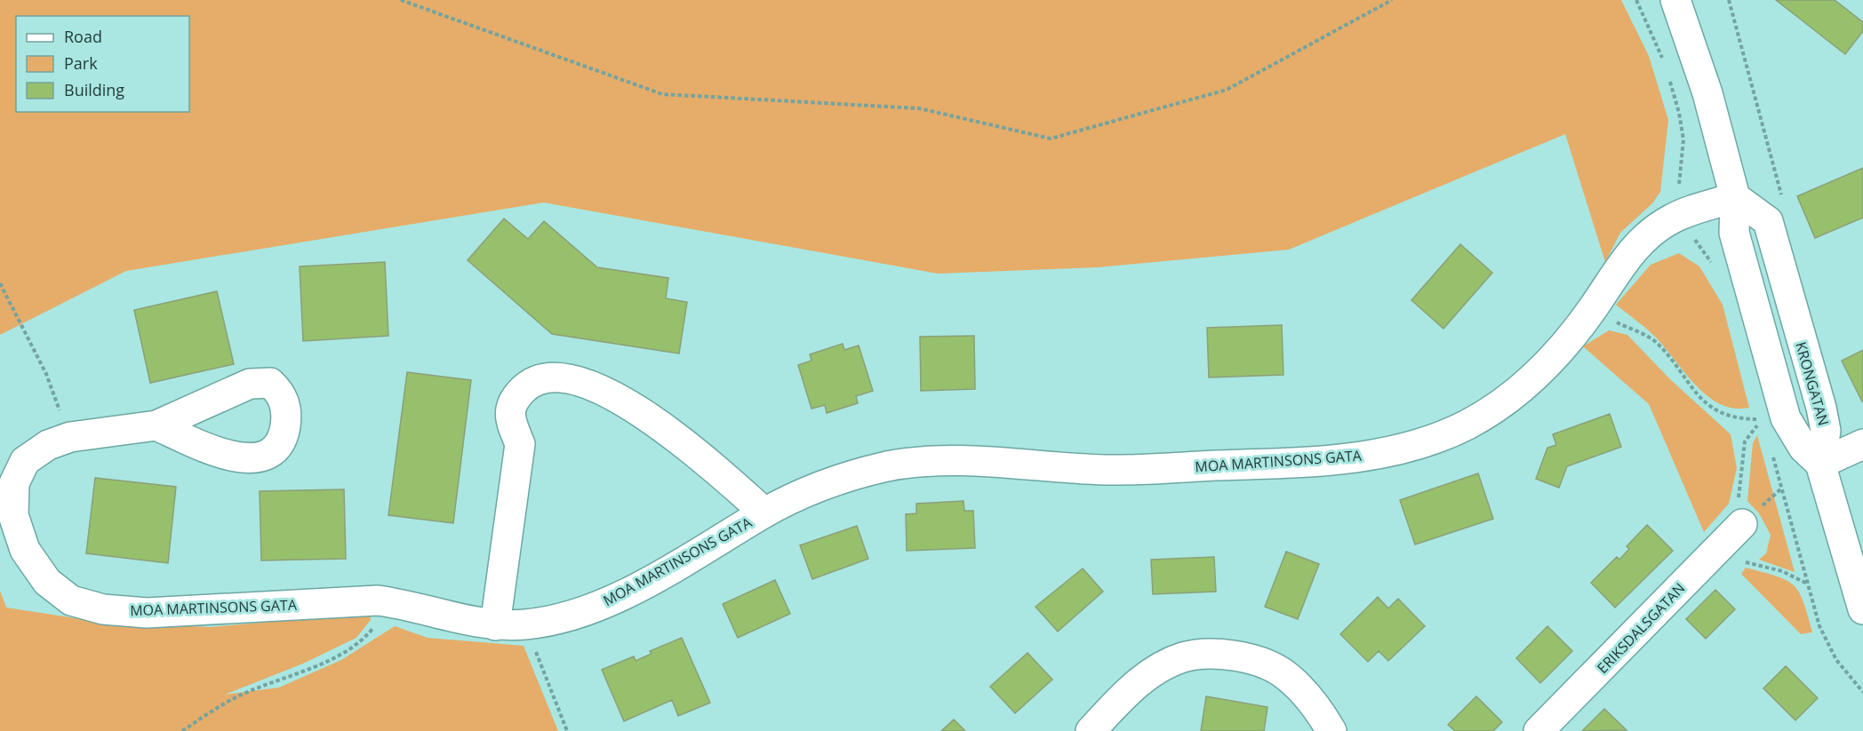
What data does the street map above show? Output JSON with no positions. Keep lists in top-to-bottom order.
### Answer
{
  "streets": {
    "street": ["KRONGATAN", "MOA MARTINSONS GATA", "ERIKSDALSGATAN"]
  },
  "crossings": [
    ["KRONGATAN", "MOA MARTINSONS GATA"]
  ],
  "legend": ["Road", "Park", "Building"]
}
